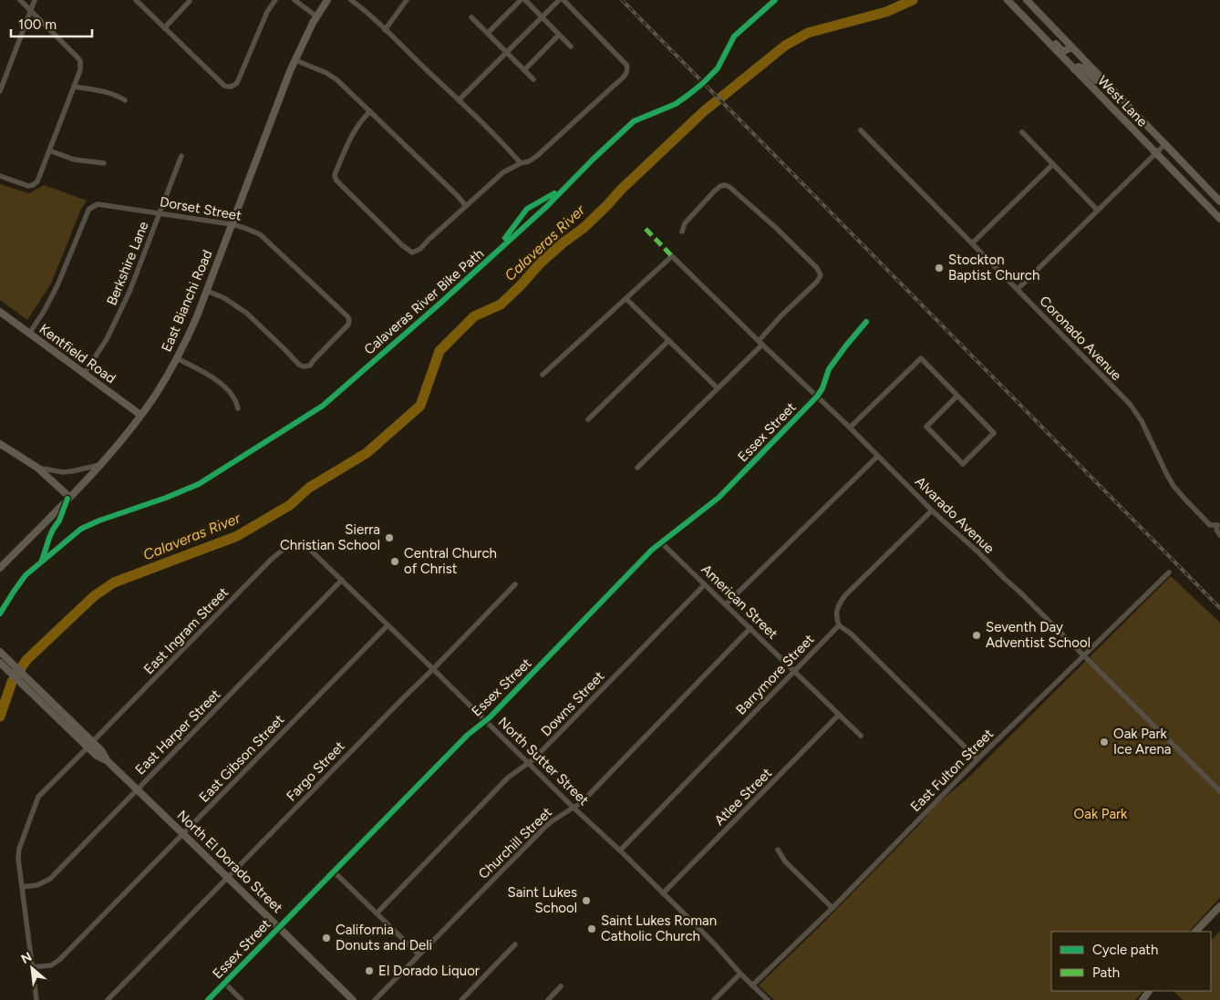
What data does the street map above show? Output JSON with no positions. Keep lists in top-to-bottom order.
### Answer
{
  "streets": {
    "main road": [
      "West Lane",
      "East Bianchi Road",
      "Kentfield Road",
      "North El Dorado Street"
    ],
    "street": [
      "Dorset Street",
      "Berkshire Lane",
      "Coronado Avenue",
      "Essex Street",
      "Alvarado Avenue",
      "American Street",
      "East Ingram Street",
      "Barrymore Street",
      "Downs Street",
      "East Harper Street",
      "East Gibson Street",
      "North Sutter Street",
      "East Fulton Street",
      "Fargo Street",
      "Atlee Street",
      "Churchill Street"
    ],
    "cycle path": ["Calaveras River Bike Path"]
  },
  "crossings": [
    ["Dorset Street", "Berkshire Lane"],
    ["Dorset Street", "East Bianchi Road"],
    ["Dorset Street", "Kentfield Road"],
    ["Berkshire Lane", "Kentfield Road"],
    ["East Bianchi Road", "Kentfield Road"],
    ["Essex Street", "Alvarado Avenue"],
    ["Essex Street", "American Street"],
    ["Essex Street", "North Sutter Street"],
    ["Essex Street", "North El Dorado Street"],
    ["Alvarado Avenue", "East Fulton Street"],
    ["American Street", "Barrymore Street"],
    ["American Street", "Downs Street"],
    ["American Street", "Atlee Street"],
    ["American Street", "Churchill Street"],
    ["East Ingram Street", "East Harper Street"],
    ["East Ingram Street", "East Gibson Street"],
    ["East Ingram Street", "North Sutter Street"],
    ["East Ingram Street", "North El Dorado Street"],
    ["Barrymore Street", "North Sutter Street"],
    ["Downs Street", "North Sutter Street"],
    ["East Harper Street", "North Sutter Street"],
    ["East Harper Street", "North El Dorado Street"],
    ["East Gibson Street", "North Sutter Street"],
    ["East Gibson Street", "North El Dorado Street"],
    ["North Sutter Street", "East Fulton Street"],
    ["North Sutter Street", "Fargo Street"],
    ["North Sutter Street", "Atlee Street"],
    ["North Sutter Street", "Churchill Street"],
    ["Fargo Street", "North El Dorado Street"]
  ],
  "water": ["Calaveras River"],
  "parks": ["Oak Park"],
  "places": [
    "Stockton Baptist Church",
    "Sierra Christian School",
    "Central Church of Christ",
    "Seventh Day Adventist School",
    "Oak Park Ice Arena",
    "Saint Lukes School",
    "Saint Lukes Roman Catholic Church",
    "California Donuts and Deli",
    "El Dorado Liquor"
  ],
  "legend": ["Cycle path", "Path"],
  "scale_bar": "100 m",
  "north": "top left"
}
